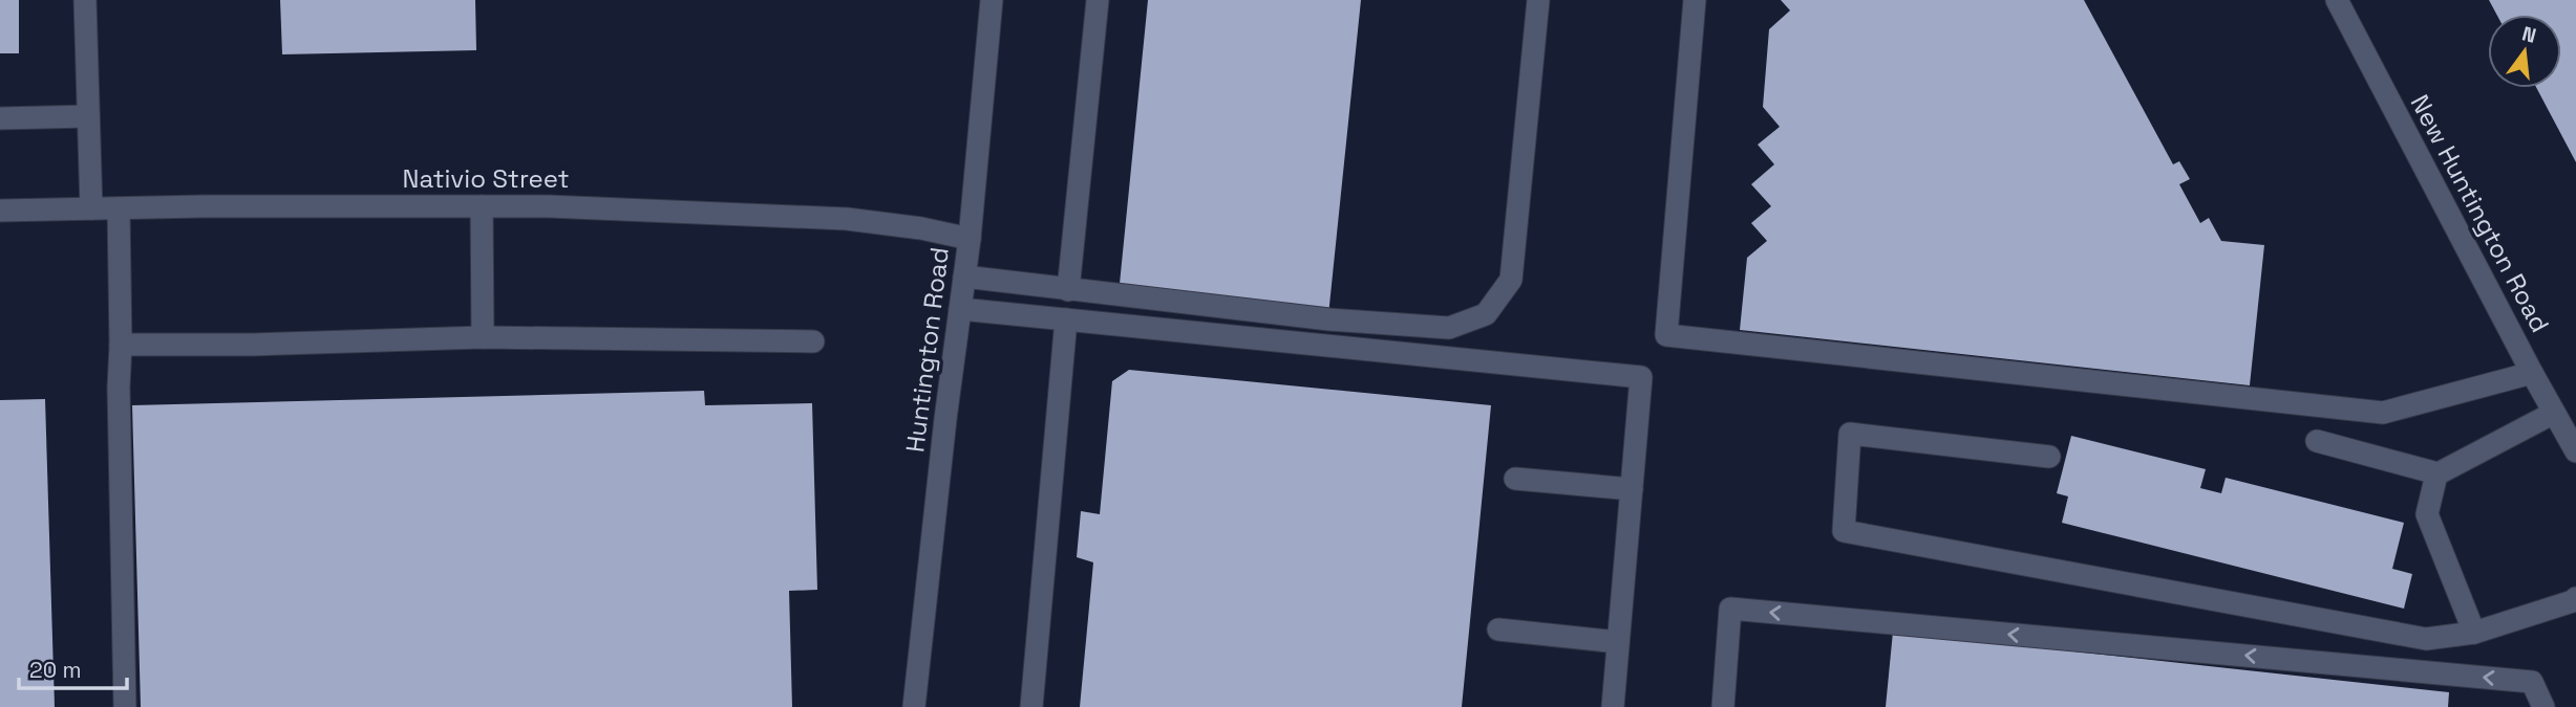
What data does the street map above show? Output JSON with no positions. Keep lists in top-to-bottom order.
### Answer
{
  "streets": {
    "street": ["Nativio Street", "New Huntington Road", "Huntington Road"]
  },
  "crossings": [
    ["Nativio Street", "Huntington Road"]
  ],
  "scale_bar": "20 m",
  "north": "top"
}
